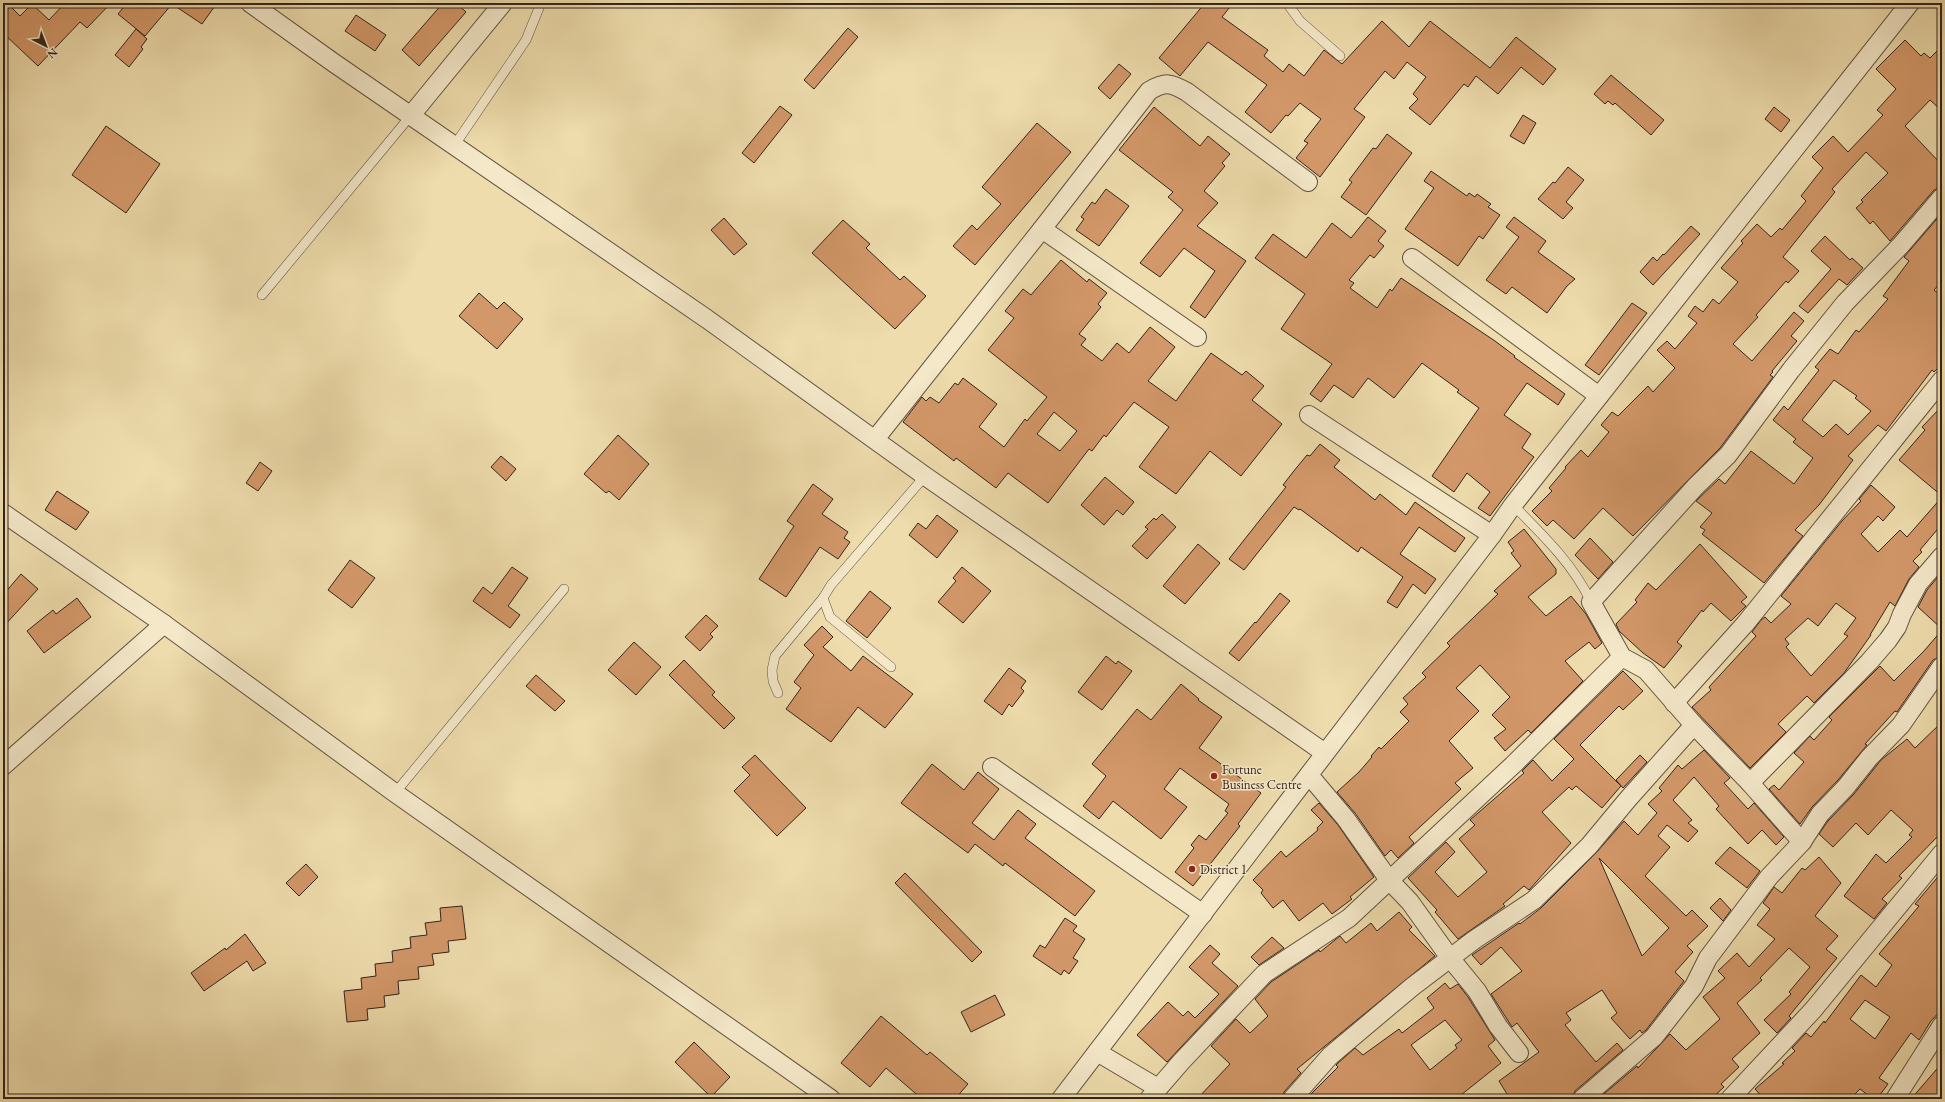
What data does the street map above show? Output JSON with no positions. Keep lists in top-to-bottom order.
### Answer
{
  "places": ["Fortune Business Centre", "District 1"],
  "north": "bottom right"
}
